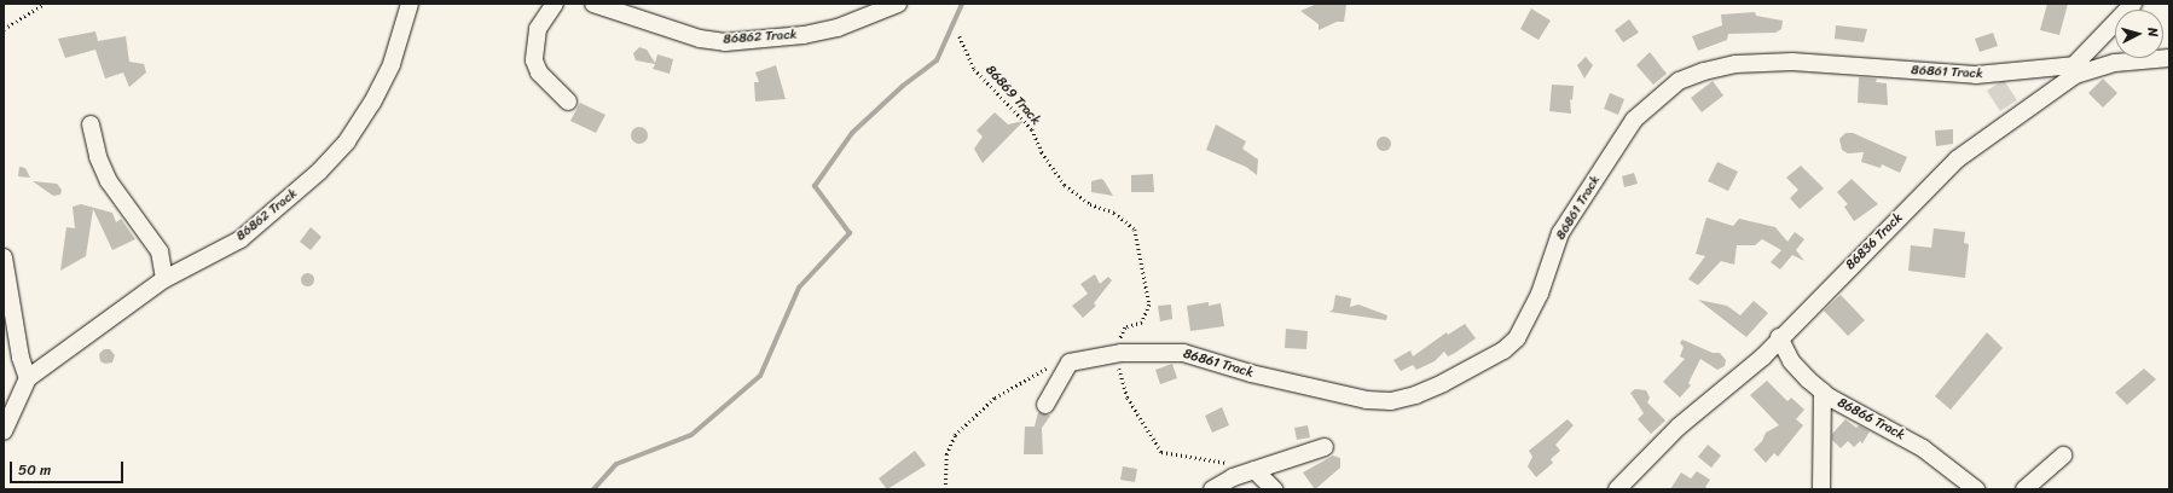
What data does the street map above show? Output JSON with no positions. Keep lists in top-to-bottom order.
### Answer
{
  "streets": {
    "street": [
      "86862 Track",
      "86861 Track",
      "86836 Track",
      "86866 Track"
    ],
    "path": ["86869 Track"]
  },
  "crossings": [
    ["86861 Track", "86869 Track"],
    ["86861 Track", "86836 Track"],
    ["86836 Track", "86866 Track"]
  ],
  "scale_bar": "50 m",
  "north": "right"
}
